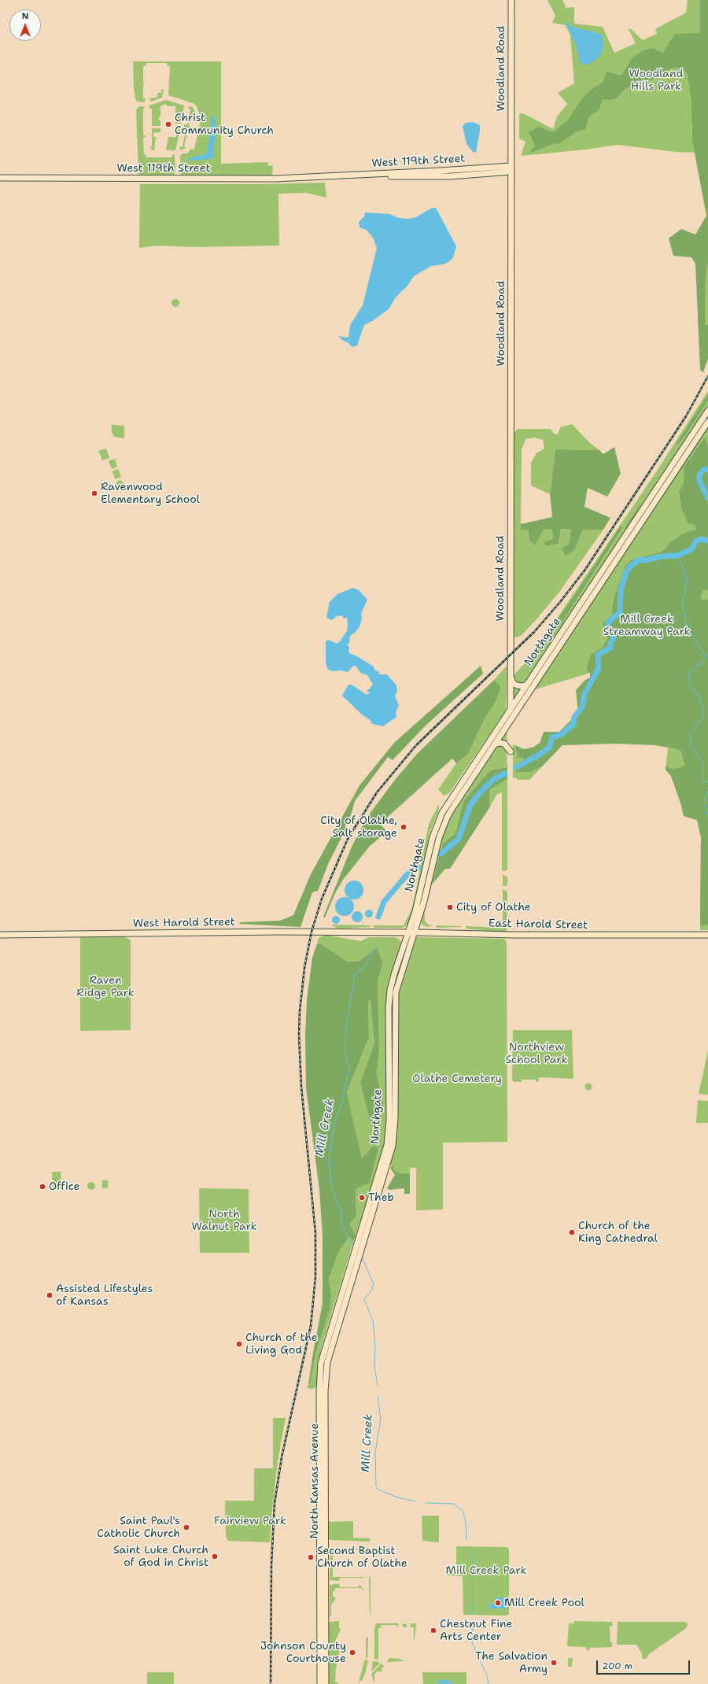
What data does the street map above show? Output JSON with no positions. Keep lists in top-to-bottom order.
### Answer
{
  "streets": {
    "main road": [
      "Woodland Road",
      "West 119th Street",
      "Northgate",
      "West Harold Street",
      "East Harold Street",
      "North Kansas Avenue"
    ]
  },
  "crossings": [
    ["Woodland Road", "West 119th Street"],
    ["Woodland Road", "Northgate"],
    ["Northgate", "East Harold Street"],
    ["Northgate", "North Kansas Avenue"],
    ["West Harold Street", "East Harold Street"]
  ],
  "water": ["Mill Creek"],
  "parks": [
    "Woodland Hills Park",
    "Mill Creek Streamway Park",
    "Raven Ridge Park",
    "Northview School Park",
    "Olathe Cemetery",
    "North Walnut Park",
    "Fairview Park",
    "Mill Creek Park"
  ],
  "places": [
    "Christ Community Church",
    "Ravenwood Elementary School",
    "City of Olathe, Salt storage",
    "City of Olathe",
    "Office",
    "Theb",
    "Church of the King Cathedral",
    "Assisted Lifestyles of Kansas",
    "Church of the Living God",
    "Saint Paul's Catholic Church",
    "Saint Luke Church of God in Christ",
    "Second Baptist Church of Olathe",
    "Mill Creek Pool",
    "Chestnut Fine Arts Center",
    "Johnson County Courthouse",
    "The Salvation Army"
  ],
  "scale_bar": "200 m",
  "north": "top"
}
